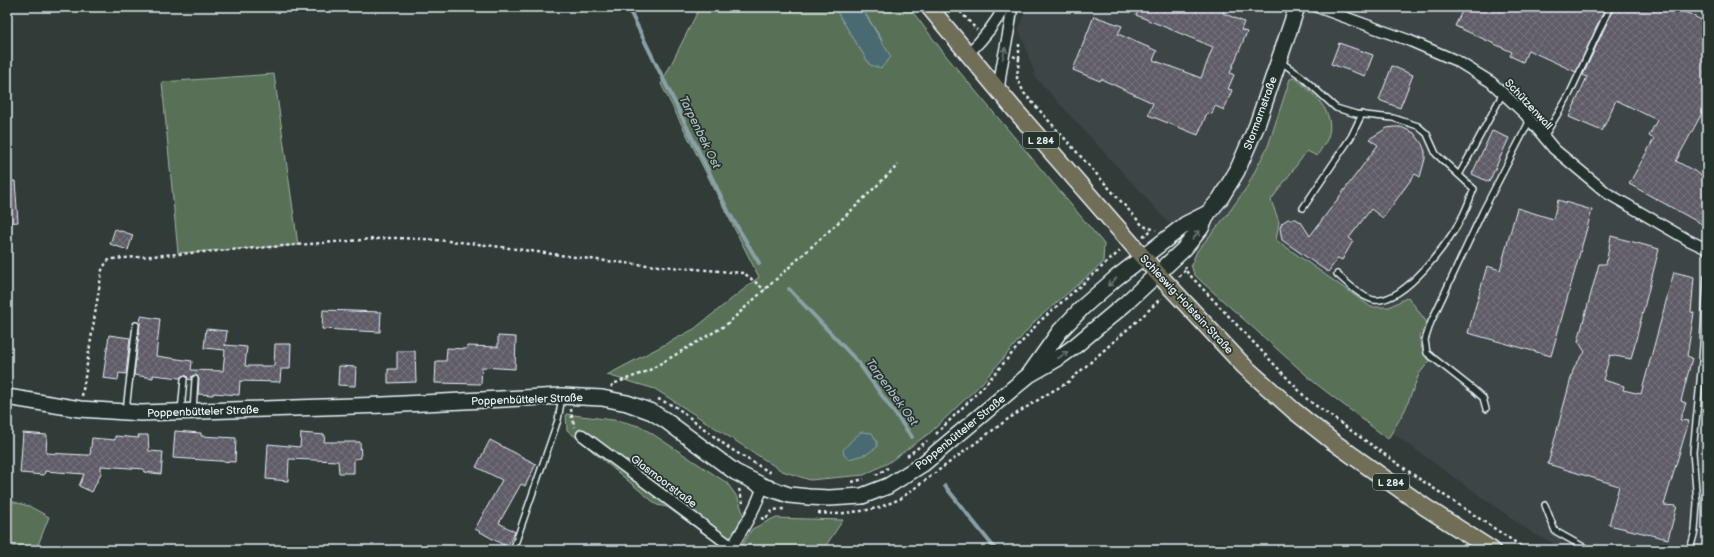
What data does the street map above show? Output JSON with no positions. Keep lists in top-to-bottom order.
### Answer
{
  "streets": {
    "main road": [
      "Stormarnstraße",
      "L 284",
      "Schleswig-Holstein-Straße",
      "Poppenbütteler Straße"
    ],
    "street": ["Schützenwall", "Glasmoorstraße"]
  },
  "crossings": [
    ["Stormarnstraße", "Schleswig-Holstein-Straße"],
    ["Stormarnstraße", "Poppenbütteler Straße"],
    ["Schleswig-Holstein-Straße", "Poppenbütteler Straße"],
    ["Poppenbütteler Straße", "Glasmoorstraße"]
  ],
  "water": ["Tarpenbek Ost"]
}
